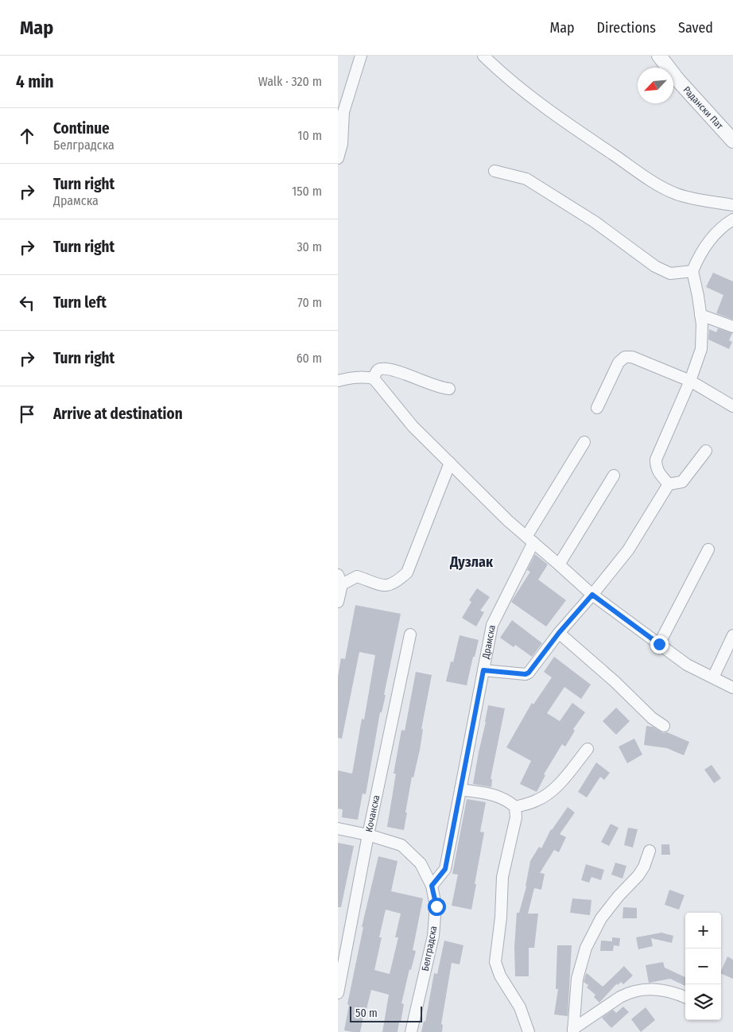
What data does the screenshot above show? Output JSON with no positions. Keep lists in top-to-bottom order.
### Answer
{
  "streets": {
    "street": [
      "Радански Пат",
      "Драмска",
      "Кочанска",
      "Белградска"
    ]
  },
  "crossings": [
    ["Драмска", "Белградска"],
    ["Кочанска", "Белградска"]
  ],
  "districts": ["Дузлак"],
  "scale_bar": "50 m",
  "north": "bottom left",
  "page": {
    "header": "Map",
    "nav": ["Map", "Directions", "Saved"],
    "heading": ["4 min", "Walk · 320 m"],
    "list": [
      ["Continue", "Белградска", "10 m"],
      ["Turn right", "Драмска", "150 m"],
      ["Turn right", "30 m"],
      ["Turn left", "70 m"],
      ["Turn right", "60 m"],
      "Arrive at destination"
    ],
    "map_buttons": ["+", "−"],
    "scale": "50 m"
  }
}
